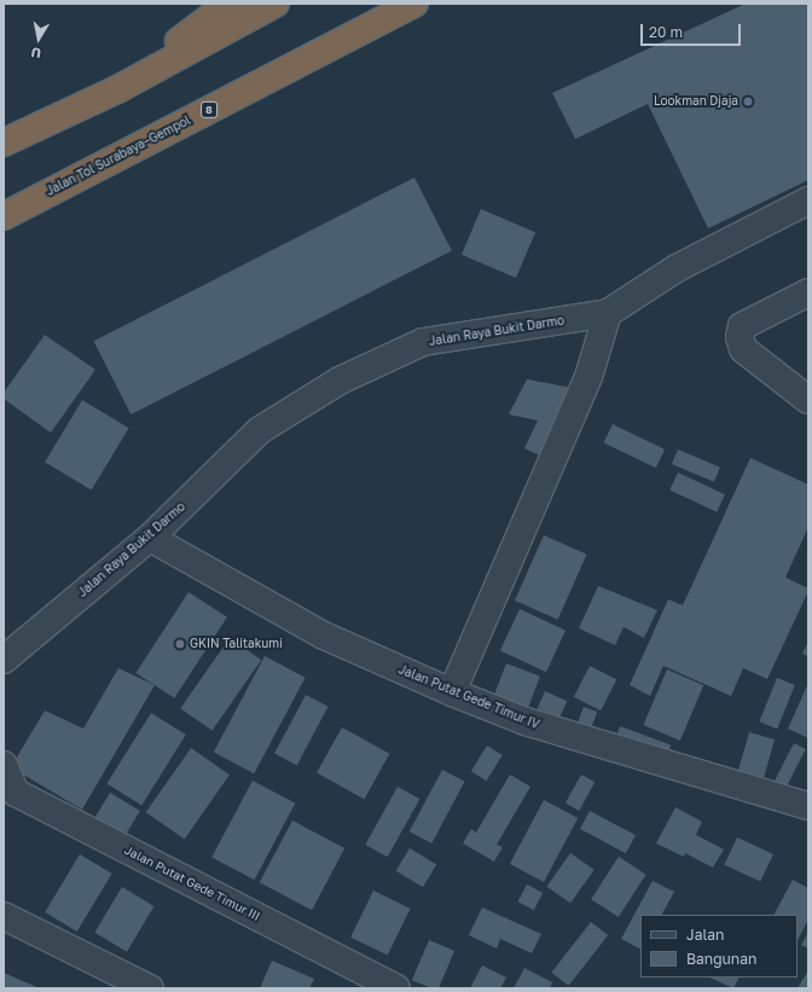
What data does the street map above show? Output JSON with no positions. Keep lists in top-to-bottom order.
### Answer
{
  "streets": {
    "highway": ["8", "Jalan Tol Surabaya–Gempol"],
    "street": ["Jalan Raya Bukit Darmo", "Jalan Putat Gede Timur IV", "Jalan Putat Gede Timur III"]
  },
  "crossings": [
    ["Jalan Raya Bukit Darmo", "Jalan Putat Gede Timur IV"]
  ],
  "places": ["Lookman Djaja", "GKIN Talitakumi"],
  "legend": ["Jalan", "Bangunan"],
  "scale_bar": "20 m",
  "north": "bottom"
}
